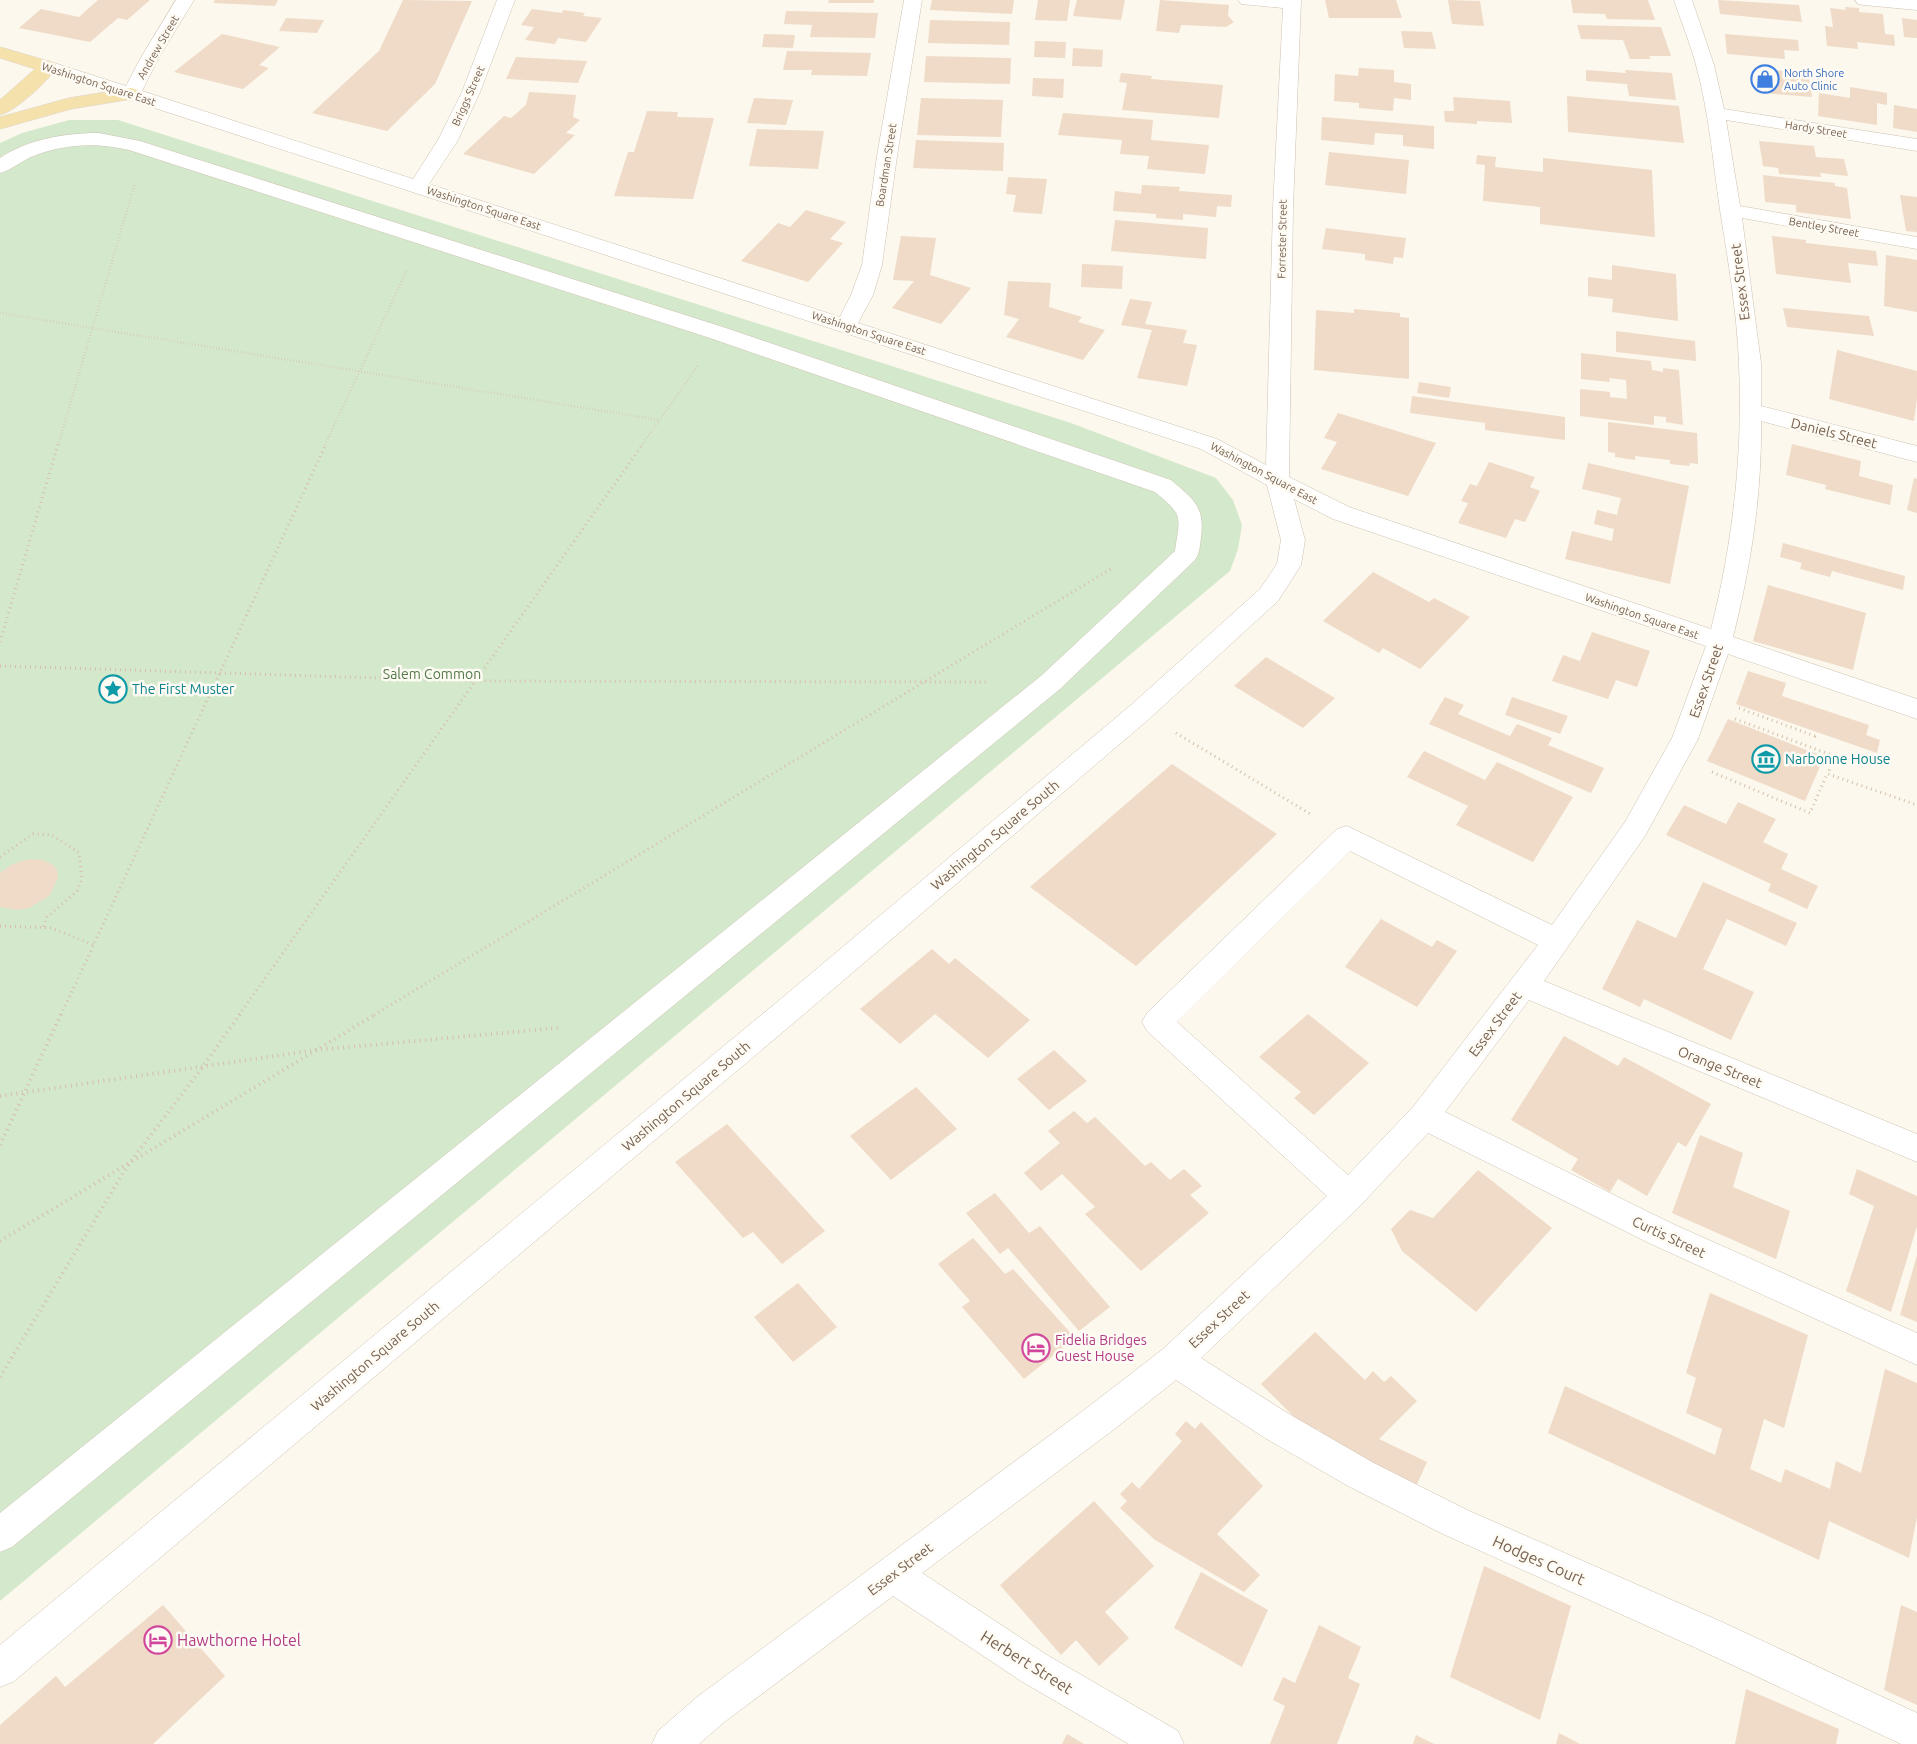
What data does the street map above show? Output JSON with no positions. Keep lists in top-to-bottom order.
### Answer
{
  "streets": {
    "main road": ["Washington Square East"],
    "street": [
      "Andrew Street",
      "Briggs Street",
      "Hardy Street",
      "Boardman Street",
      "Bentley Street",
      "Forrester Street",
      "Essex Street",
      "Daniels Street",
      "Washington Square South",
      "Orange Street",
      "Curtis Street",
      "Hodges Court",
      "Herbert Street"
    ]
  },
  "crossings": [
    ["Andrew Street", "Washington Square East"],
    ["Washington Square East", "Briggs Street"],
    ["Washington Square East", "Boardman Street"],
    ["Washington Square East", "Forrester Street"],
    ["Washington Square East", "Essex Street"],
    ["Washington Square East", "Washington Square South"],
    ["Hardy Street", "Essex Street"],
    ["Bentley Street", "Essex Street"],
    ["Forrester Street", "Washington Square South"],
    ["Essex Street", "Daniels Street"],
    ["Essex Street", "Orange Street"],
    ["Essex Street", "Curtis Street"],
    ["Essex Street", "Hodges Court"],
    ["Essex Street", "Herbert Street"]
  ],
  "parks": ["Salem Common"],
  "places": {
    "shop": ["North Shore Auto Clinic"],
    "place": ["The First Muster"],
    "museum": ["Narbonne House"],
    "hotel": ["Fidelia Bridges Guest House", "Hawthorne Hotel"]
  }
}
